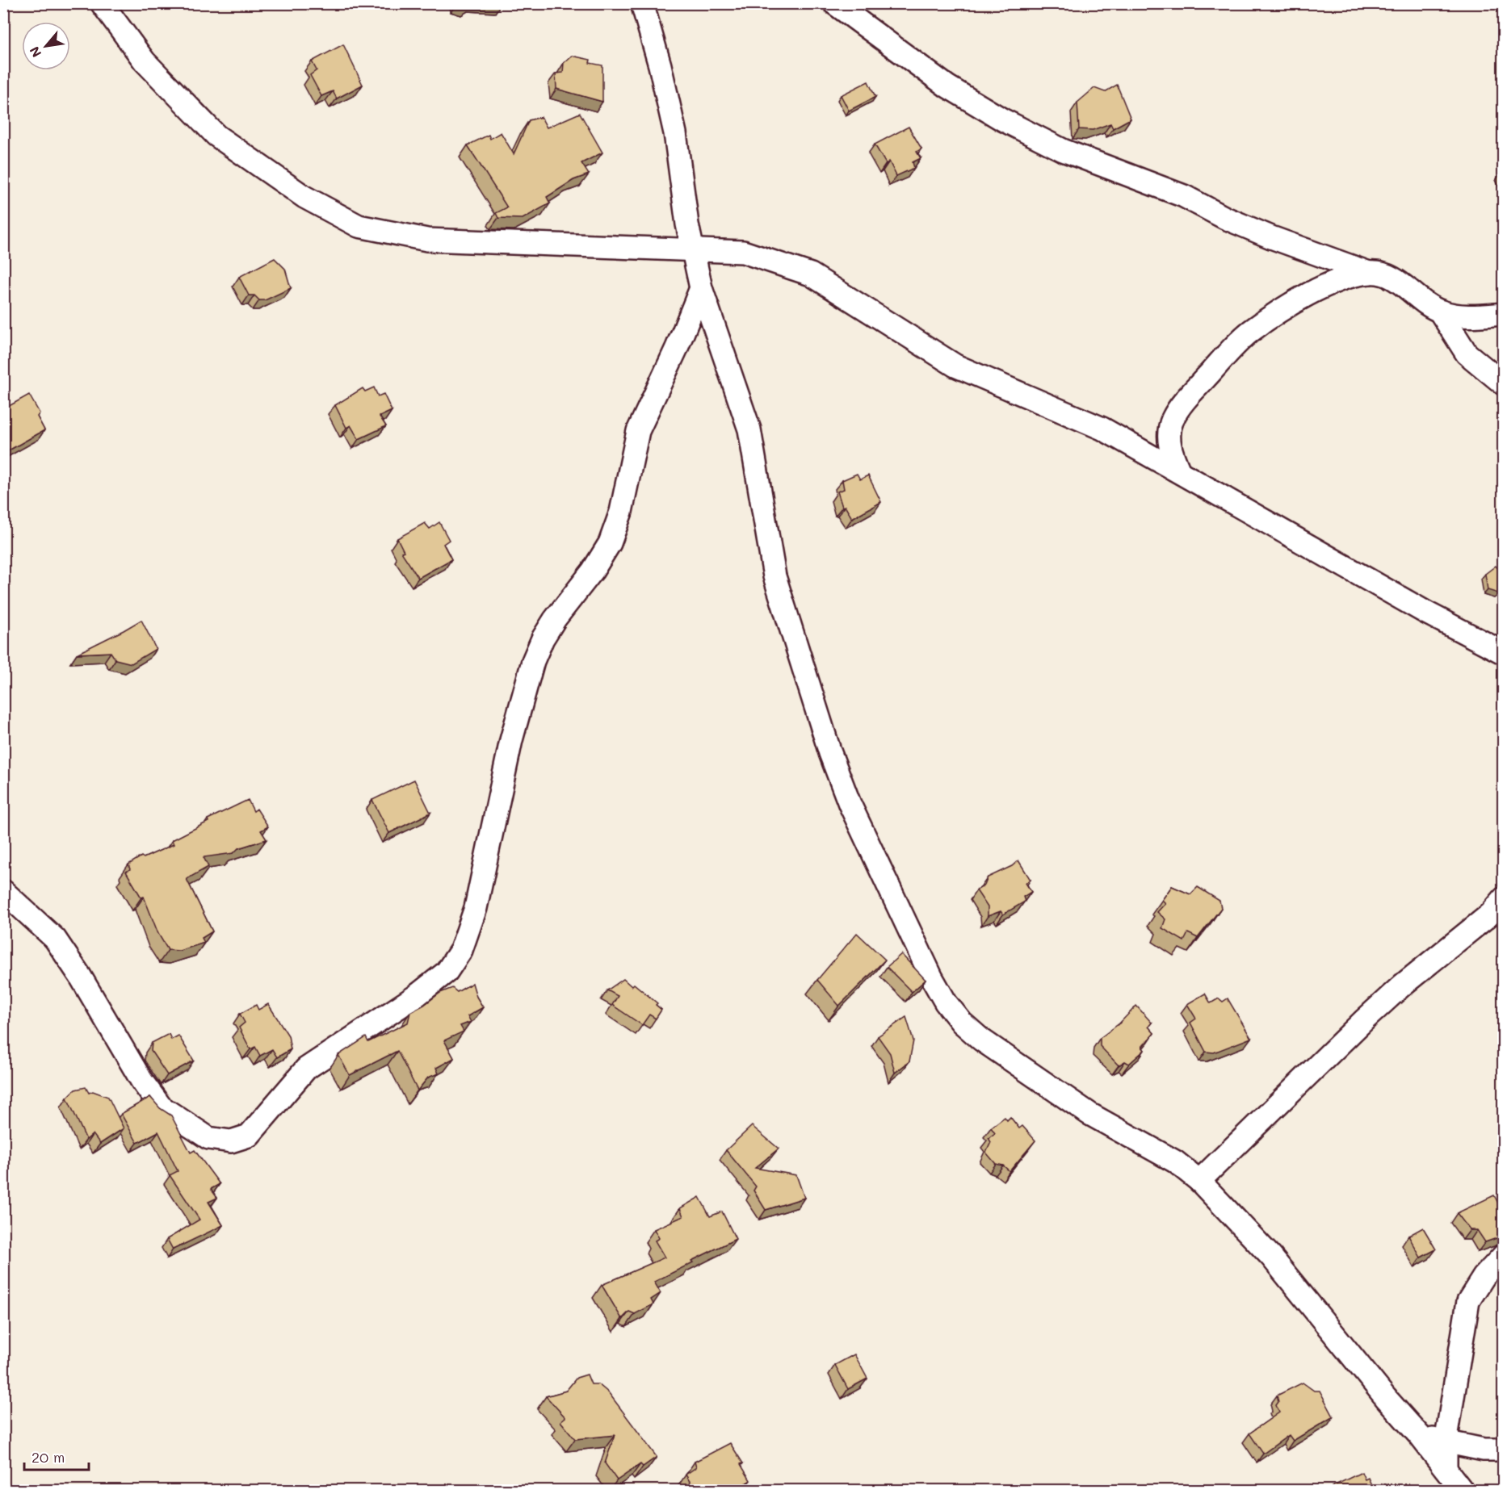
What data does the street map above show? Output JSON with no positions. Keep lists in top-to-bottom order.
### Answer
{
  "scale_bar": "20 m",
  "north": "bottom left"
}
